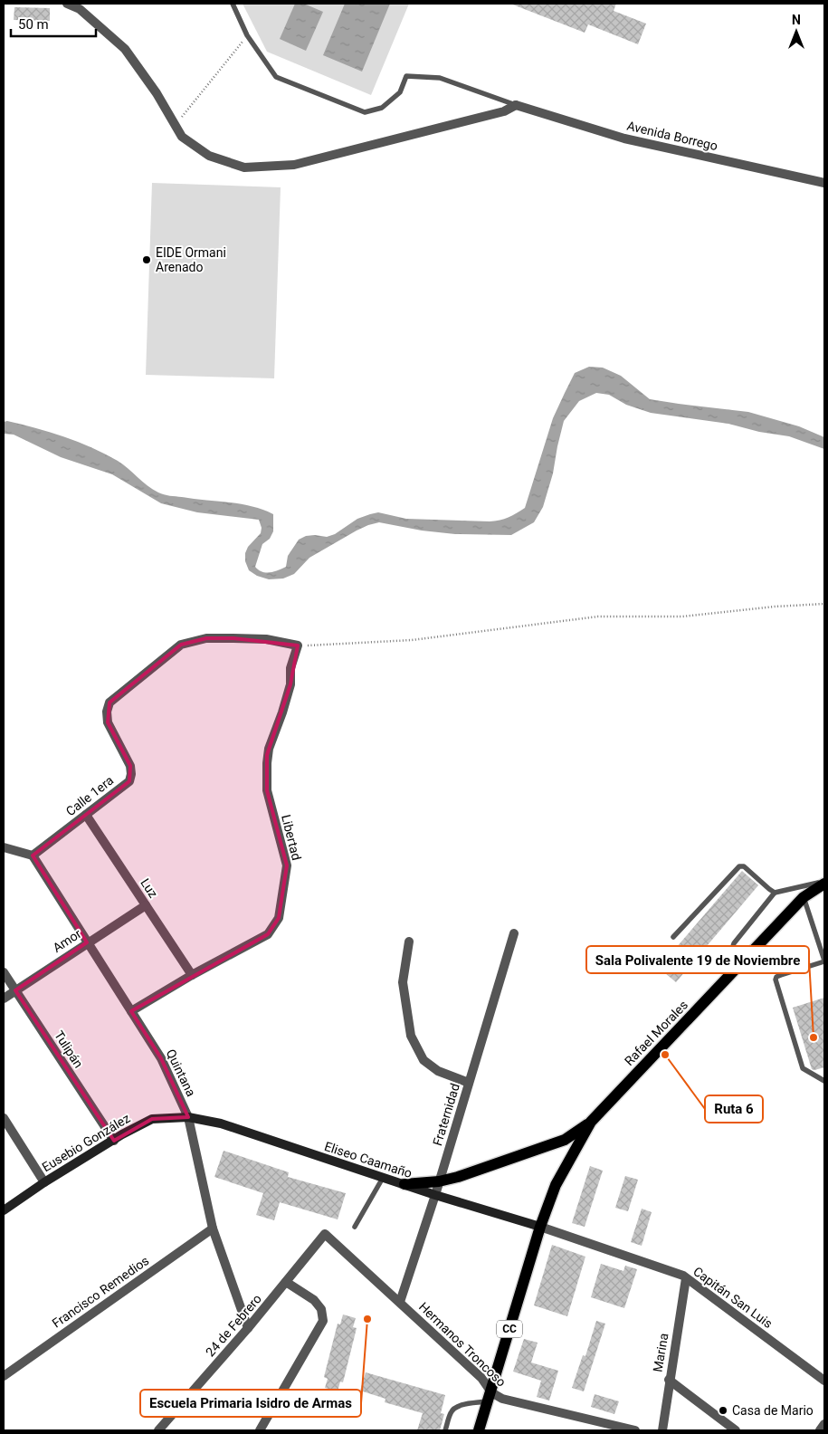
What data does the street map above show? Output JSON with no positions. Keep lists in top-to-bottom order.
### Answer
{
  "streets": {
    "main road": [
      "Rafael Morales",
      "Eusebio González",
      "Eliseo Caamaño",
      "CC"
    ],
    "street": [
      "Avenida Borrego",
      "Calle 1era",
      "Libertad",
      "Luz",
      "Amor",
      "Tulipán",
      "Quintana",
      "Fraternidad",
      "Francisco Remedios",
      "Capitán San Luis",
      "24 de Febrero",
      "Hermanos Troncoso",
      "Marina"
    ]
  },
  "crossings": [
    ["Calle 1era", "Libertad"],
    ["Calle 1era", "Luz"],
    ["Calle 1era", "Quintana"],
    ["Libertad", "Luz"],
    ["Libertad", "Quintana"],
    ["Luz", "Amor"],
    ["Amor", "Tulipán"],
    ["Amor", "Quintana"],
    ["Rafael Morales", "Eliseo Caamaño"],
    ["Rafael Morales", "Capitán San Luis"],
    ["Rafael Morales", "CC"],
    ["Tulipán", "Eusebio González"],
    ["Quintana", "Eusebio González"],
    ["Quintana", "Eliseo Caamaño"],
    ["Quintana", "Francisco Remedios"],
    ["Quintana", "24 de Febrero"],
    ["Fraternidad", "Eliseo Caamaño"],
    ["Fraternidad", "Hermanos Troncoso"],
    ["Eusebio González", "Eliseo Caamaño"],
    ["Eliseo Caamaño", "Capitán San Luis"],
    ["Eliseo Caamaño", "CC"],
    ["Capitán San Luis", "CC"],
    ["Capitán San Luis", "Marina"],
    ["24 de Febrero", "Hermanos Troncoso"],
    ["CC", "Hermanos Troncoso"]
  ],
  "places": [
    "EIDE Ormani Arenado",
    "Sala Polivalente 19 de Noviembre",
    "Ruta 6",
    "Escuela Primaria Isidro de Armas",
    "Casa de Mario"
  ],
  "scale_bar": "50 m",
  "north": "top"
}
